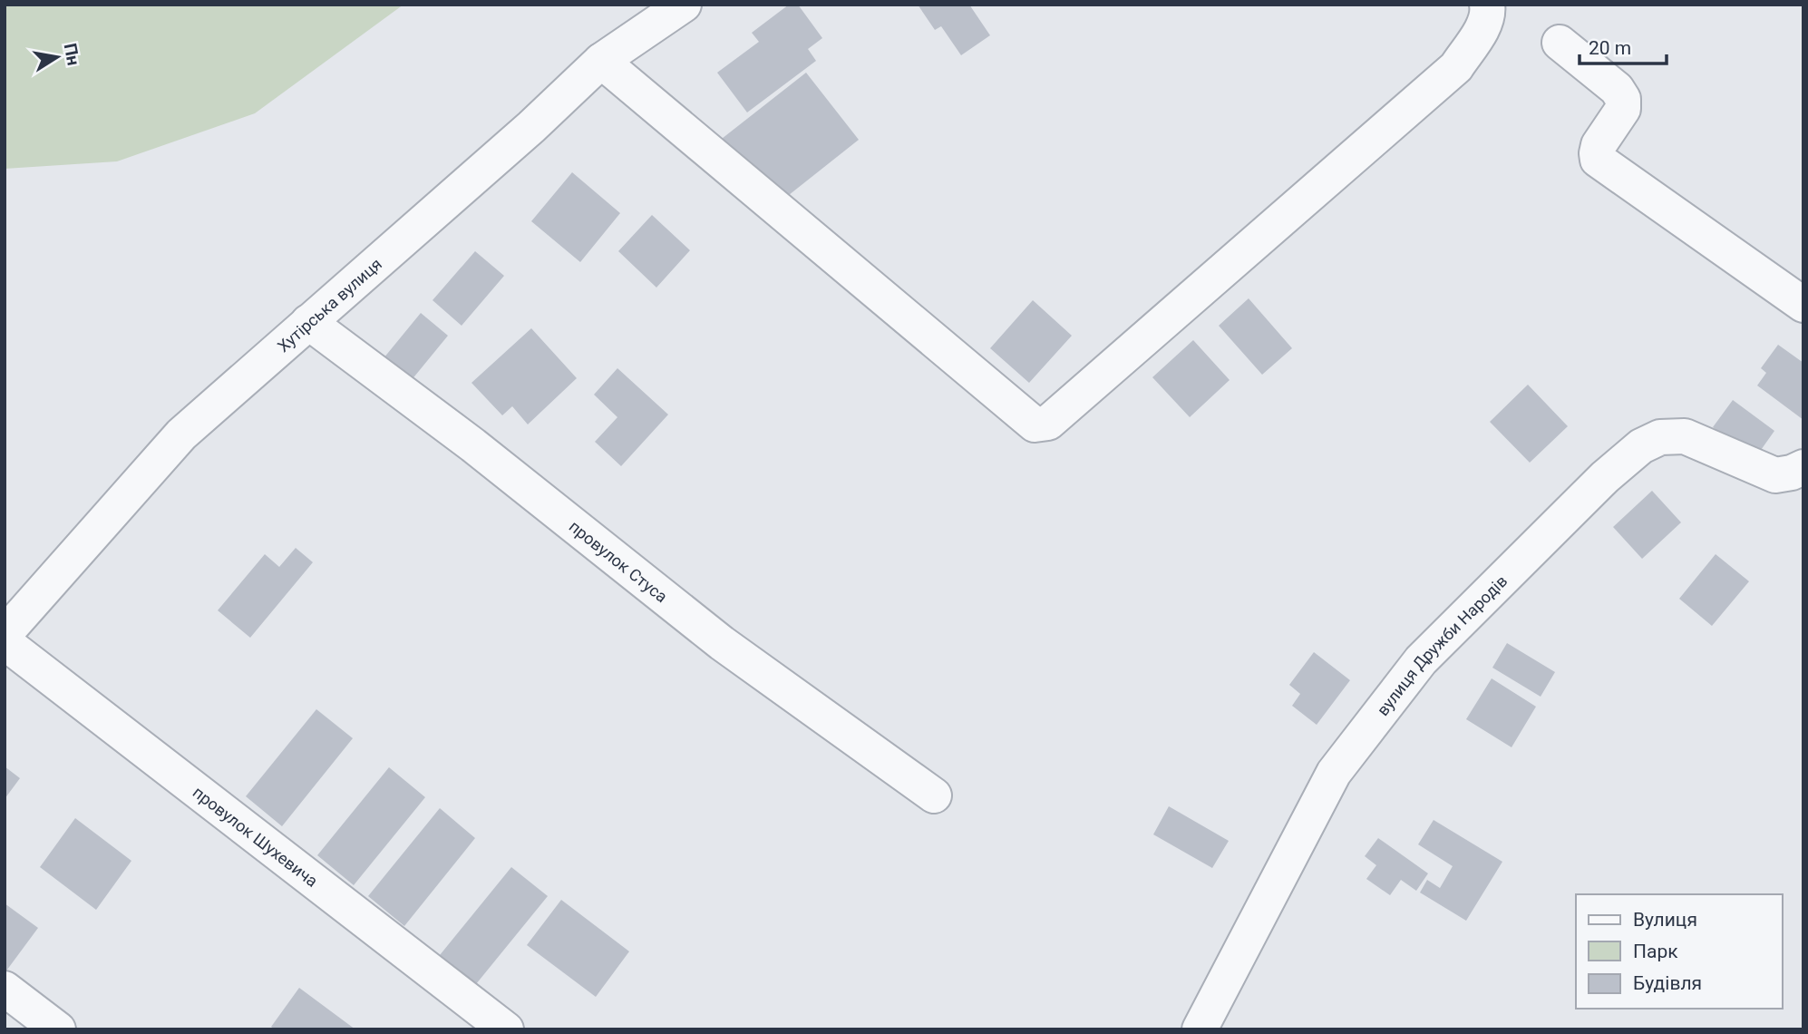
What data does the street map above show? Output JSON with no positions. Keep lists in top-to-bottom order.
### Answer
{
  "streets": {
    "street": [
      "Хутірська вулиця",
      "провулок Стуса",
      "вулиця Дружби Народів",
      "провулок Шухевича"
    ]
  },
  "crossings": [
    ["Хутірська вулиця", "провулок Стуса"]
  ],
  "legend": ["Вулиця", "Парк", "Будівля"],
  "scale_bar": "20 m",
  "north": "right"
}
